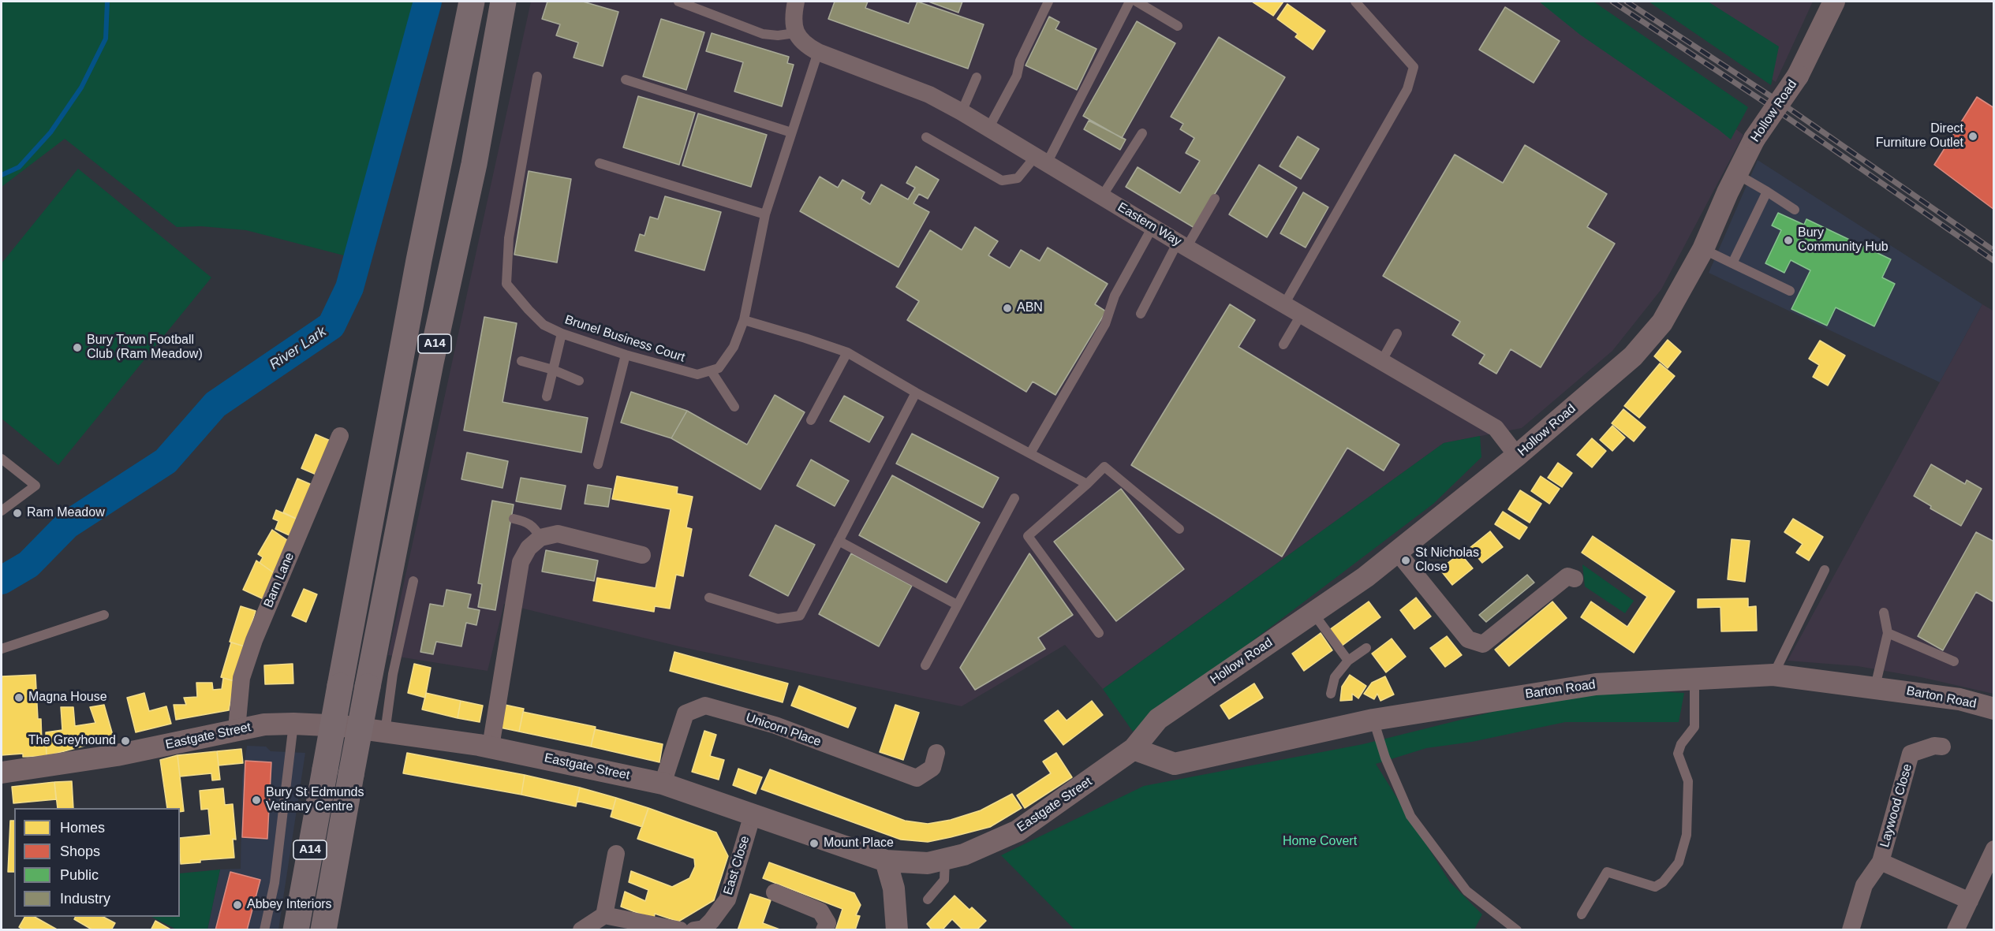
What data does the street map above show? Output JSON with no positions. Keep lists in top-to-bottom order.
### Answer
{
  "streets": {
    "highway": ["A14"],
    "street": [
      "Hollow Road",
      "Eastern Way",
      "Barn Lane",
      "Barton Road",
      "Unicorn Place",
      "Eastgate Street",
      "Laywood Close",
      "East Close"
    ],
    "lane": ["Brunel Business Court"]
  },
  "crossings": [
    ["Hollow Road", "Eastern Way"],
    ["Hollow Road", "Barton Road"],
    ["Hollow Road", "Eastgate Street"],
    ["Barn Lane", "Eastgate Street"],
    ["Barton Road", "Eastgate Street"],
    ["Unicorn Place", "Eastgate Street"],
    ["Eastgate Street", "East Close"]
  ],
  "water": ["River Lark"],
  "parks": ["Home Covert"],
  "places": [
    "Direct Furniture Outlet",
    "Bury Community Hub",
    "ABN",
    "Bury Town Football Club (Ram Meadow)",
    "Ram Meadow",
    "St Nicholas Close",
    "Magna House",
    "The Greyhound",
    "Bury St Edmunds Vetinary Centre",
    "Mount Place",
    "Abbey Interiors"
  ],
  "legend": [
    "Homes",
    "Shops",
    "Public",
    "Industry"
  ]
}
